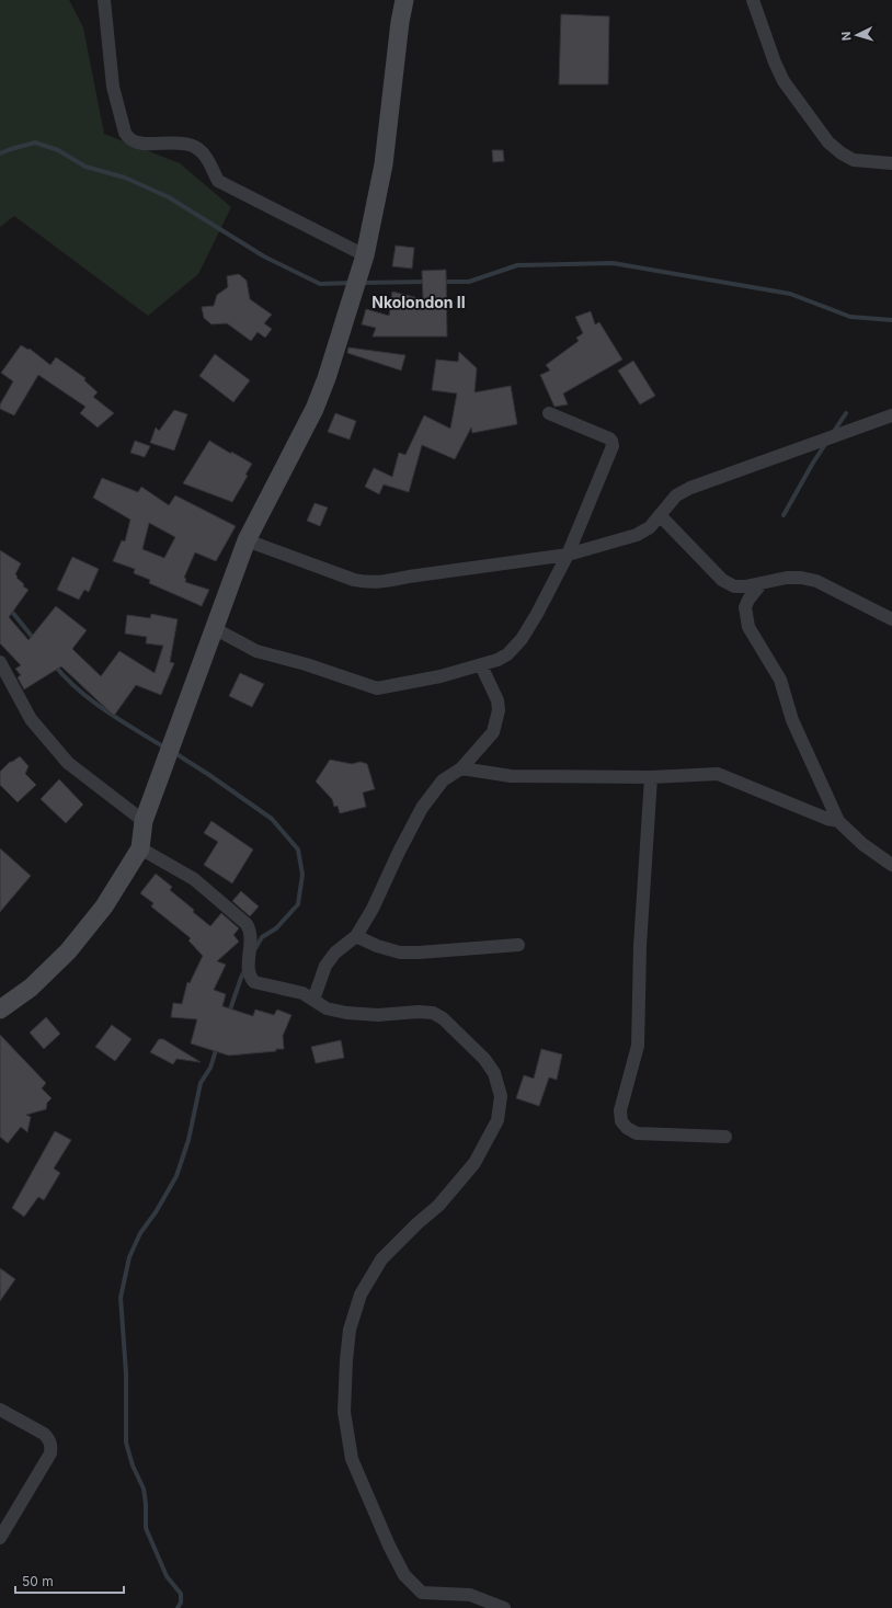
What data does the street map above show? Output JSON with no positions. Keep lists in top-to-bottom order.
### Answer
{
  "districts": ["Nkolondon II"],
  "scale_bar": "50 m",
  "north": "left"
}
